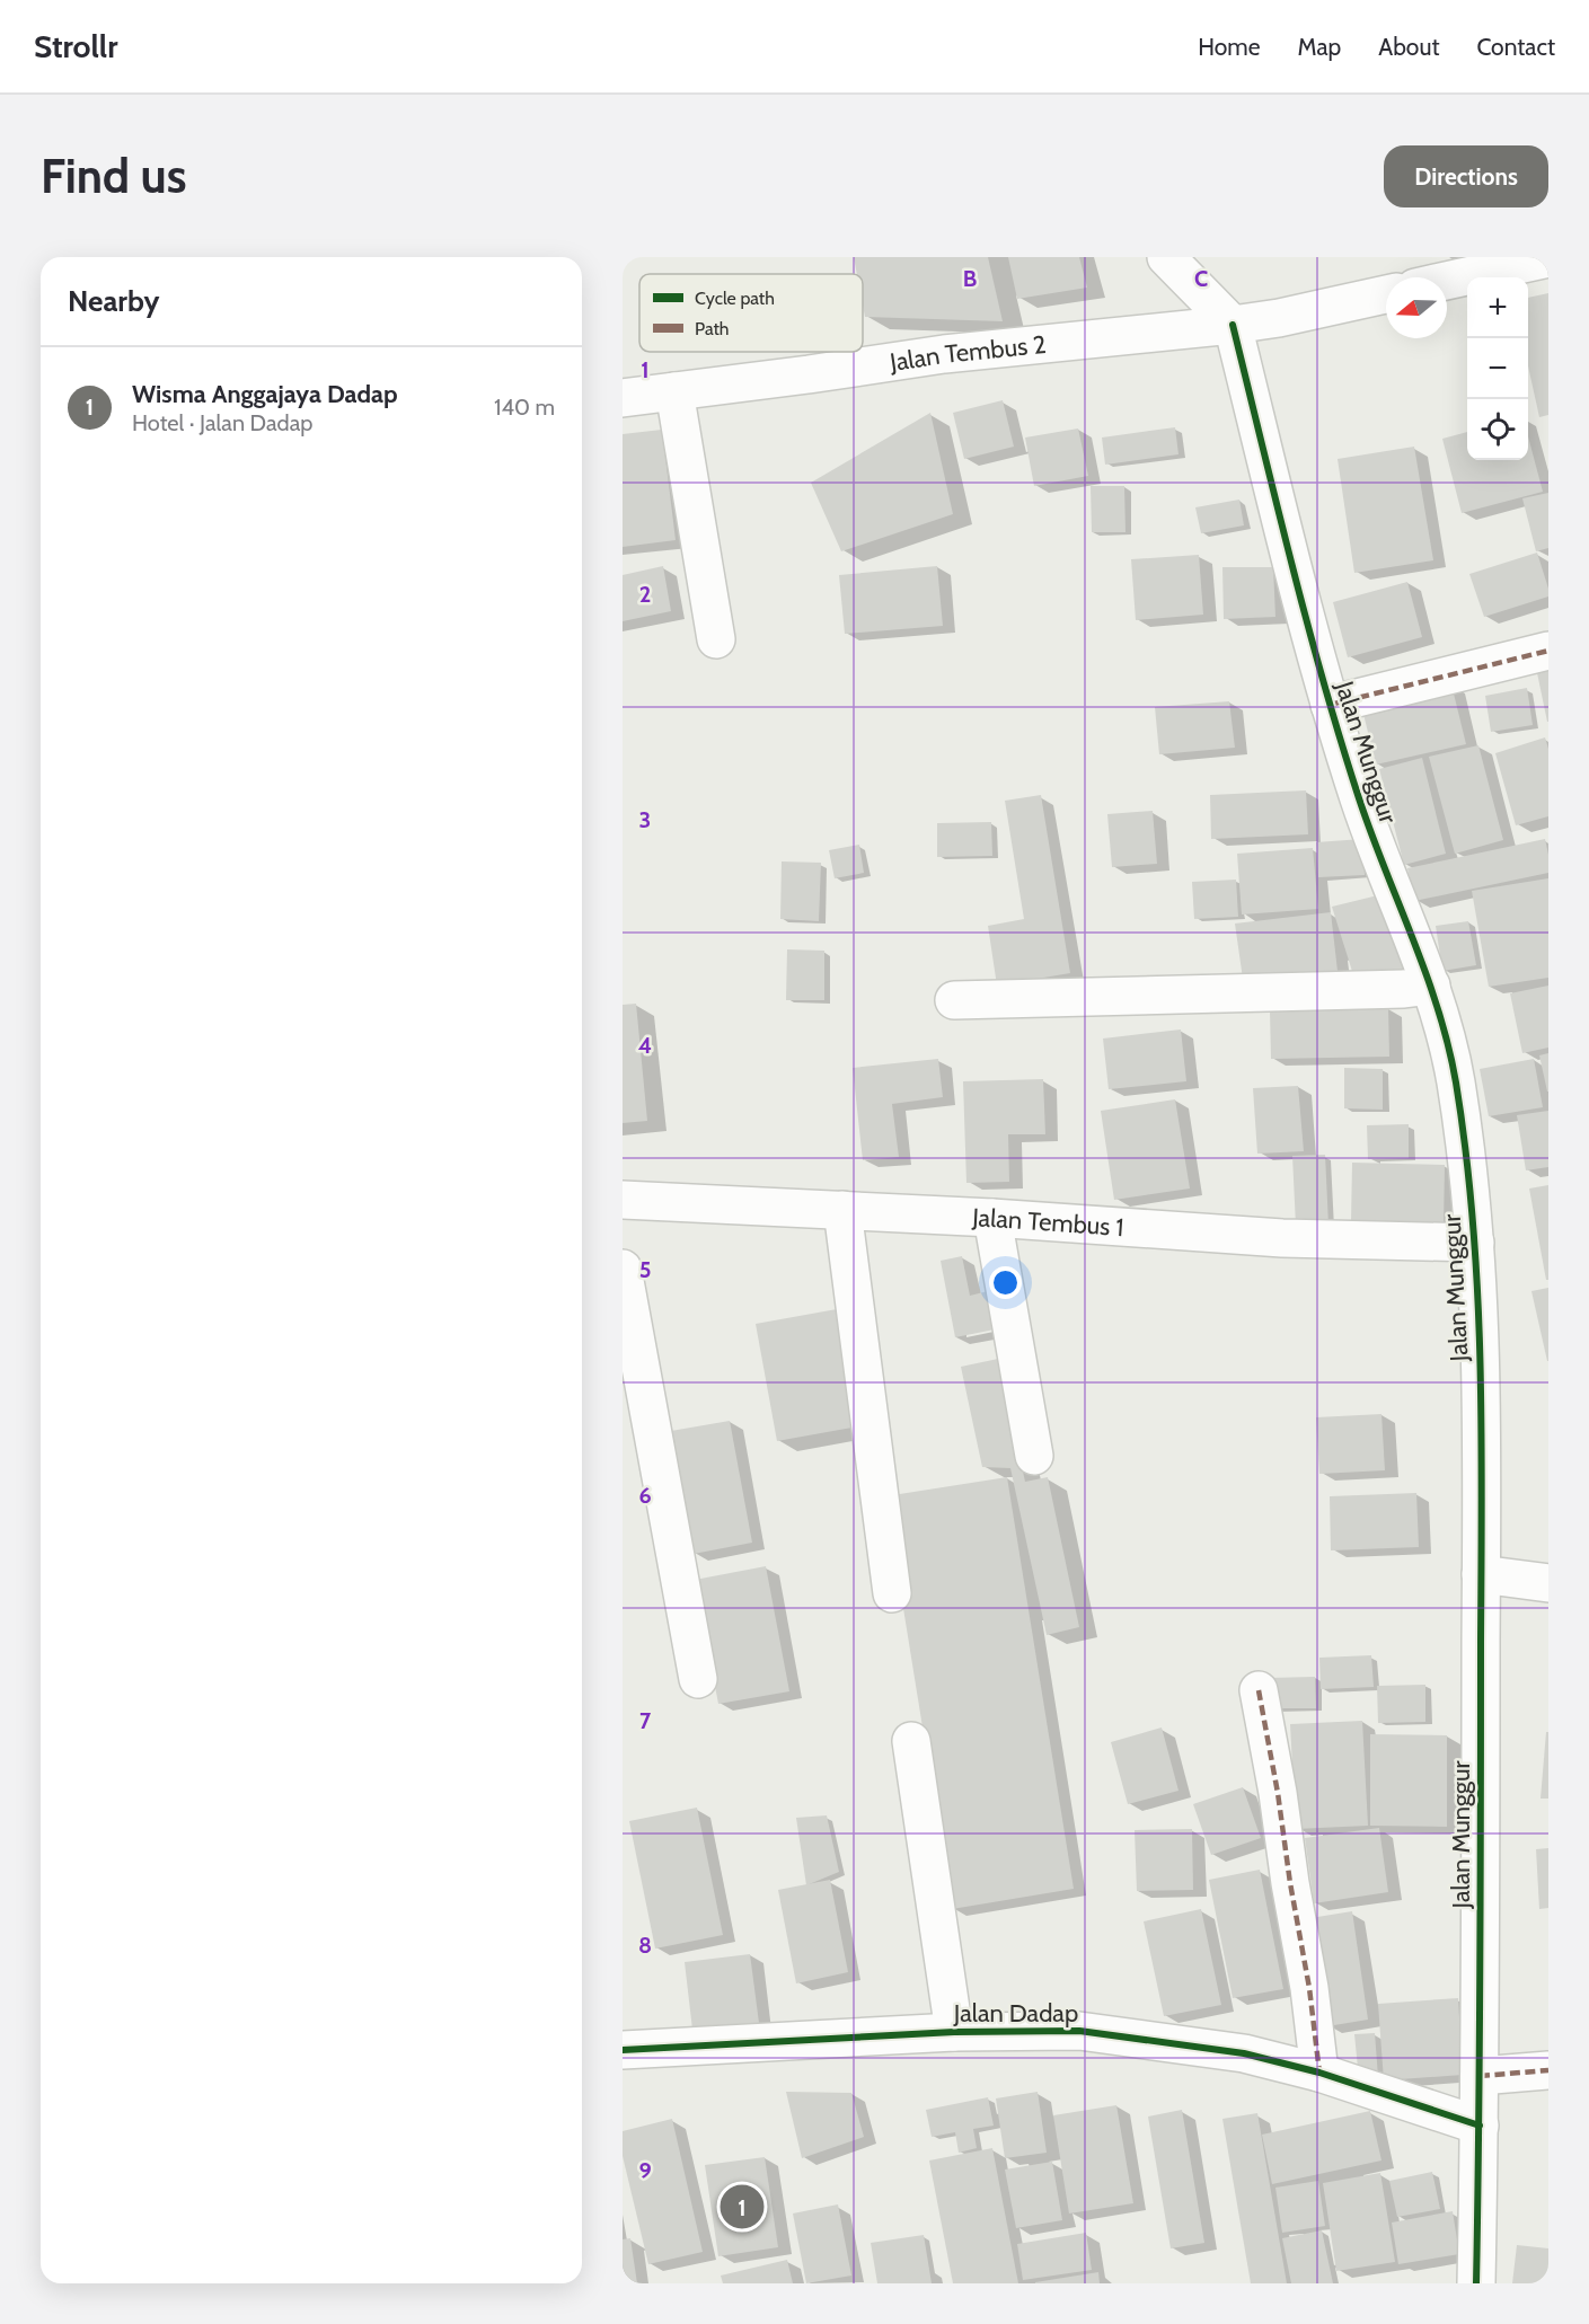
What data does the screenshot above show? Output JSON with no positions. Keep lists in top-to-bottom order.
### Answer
{
  "streets": {
    "street": [
      "Jalan Tembus 2",
      "Jalan Munggur",
      "Jalan Tembus 1",
      "Jalan Dadap"
    ]
  },
  "crossings": [
    ["Jalan Tembus 2", "Jalan Munggur"],
    ["Jalan Munggur", "Jalan Tembus 1"],
    ["Jalan Munggur", "Jalan Dadap"]
  ],
  "legend": ["Cycle path", "Path"],
  "north": "left",
  "page": {
    "header": "Strollr",
    "nav": [
      "Home",
      "Map",
      "About",
      "Contact"
    ],
    "buttons": "Directions",
    "title": "Find us",
    "heading": "Nearby",
    "map_buttons": ["+", "−"],
    "list": [
      {
        "mark": "1",
        "name": "Wisma Anggajaya Dadap",
        "note": "Hotel · Jalan Dadap",
        "value": "140 m"
      }
    ],
    "pins": "1"
  },
  "grid": {
    "columns": ["B", "C"],
    "rows": [
      "1",
      "2",
      "3",
      "4",
      "5",
      "6",
      "7",
      "8",
      "9"
    ]
  }
}
